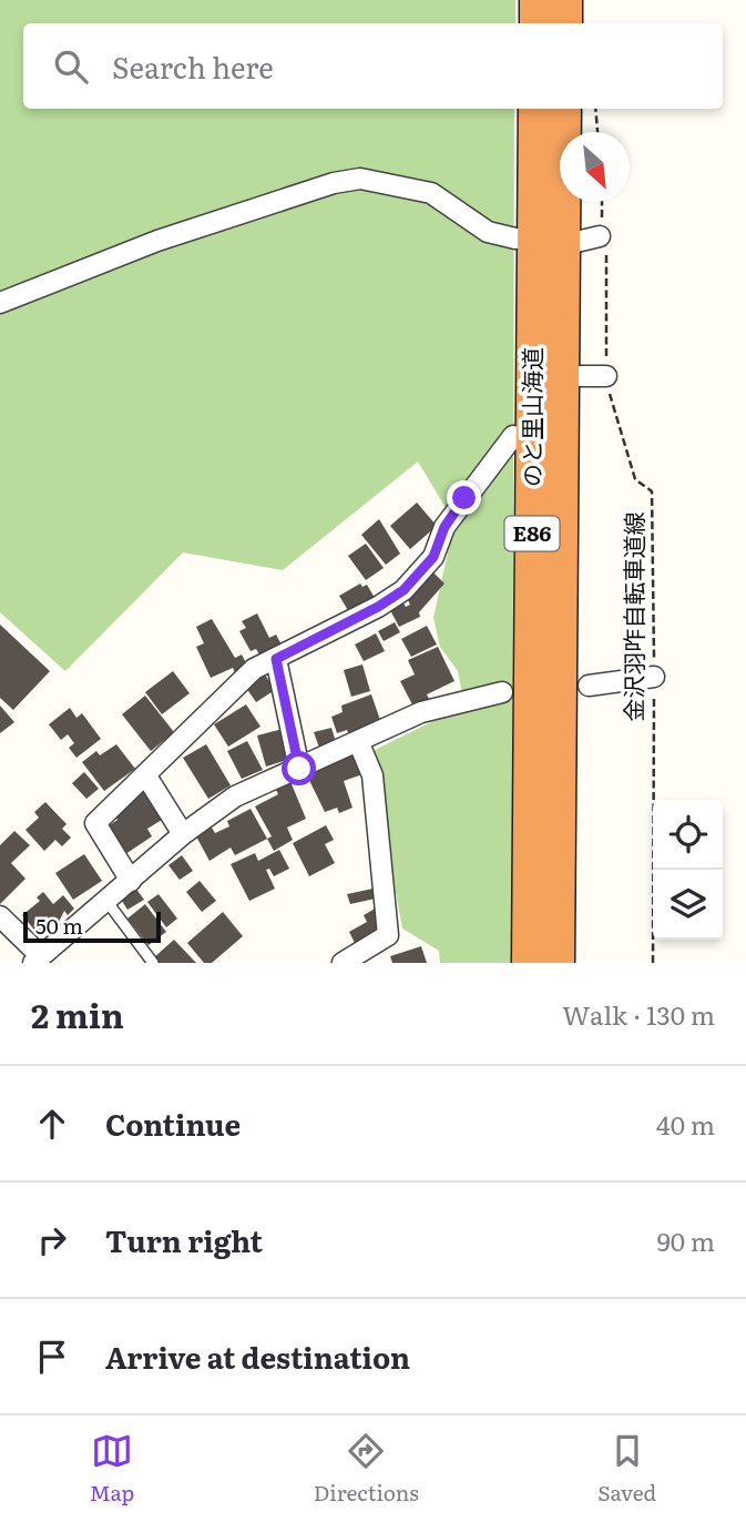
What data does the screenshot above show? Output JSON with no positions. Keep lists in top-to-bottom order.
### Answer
{
  "streets": {
    "highway": ["のと里山海道", "E86"],
    "path": ["金沢羽咋自転車道線"]
  },
  "scale_bar": "50 m",
  "north": "bottom right",
  "page": {
    "search": "Search here",
    "scale": "50 m",
    "heading": ["2 min", "Walk · 130 m"],
    "list": [
      ["Continue", "40 m"],
      ["Turn right", "90 m"],
      "Arrive at destination"
    ],
    "nav": ["Map", "Directions", "Saved"]
  }
}
